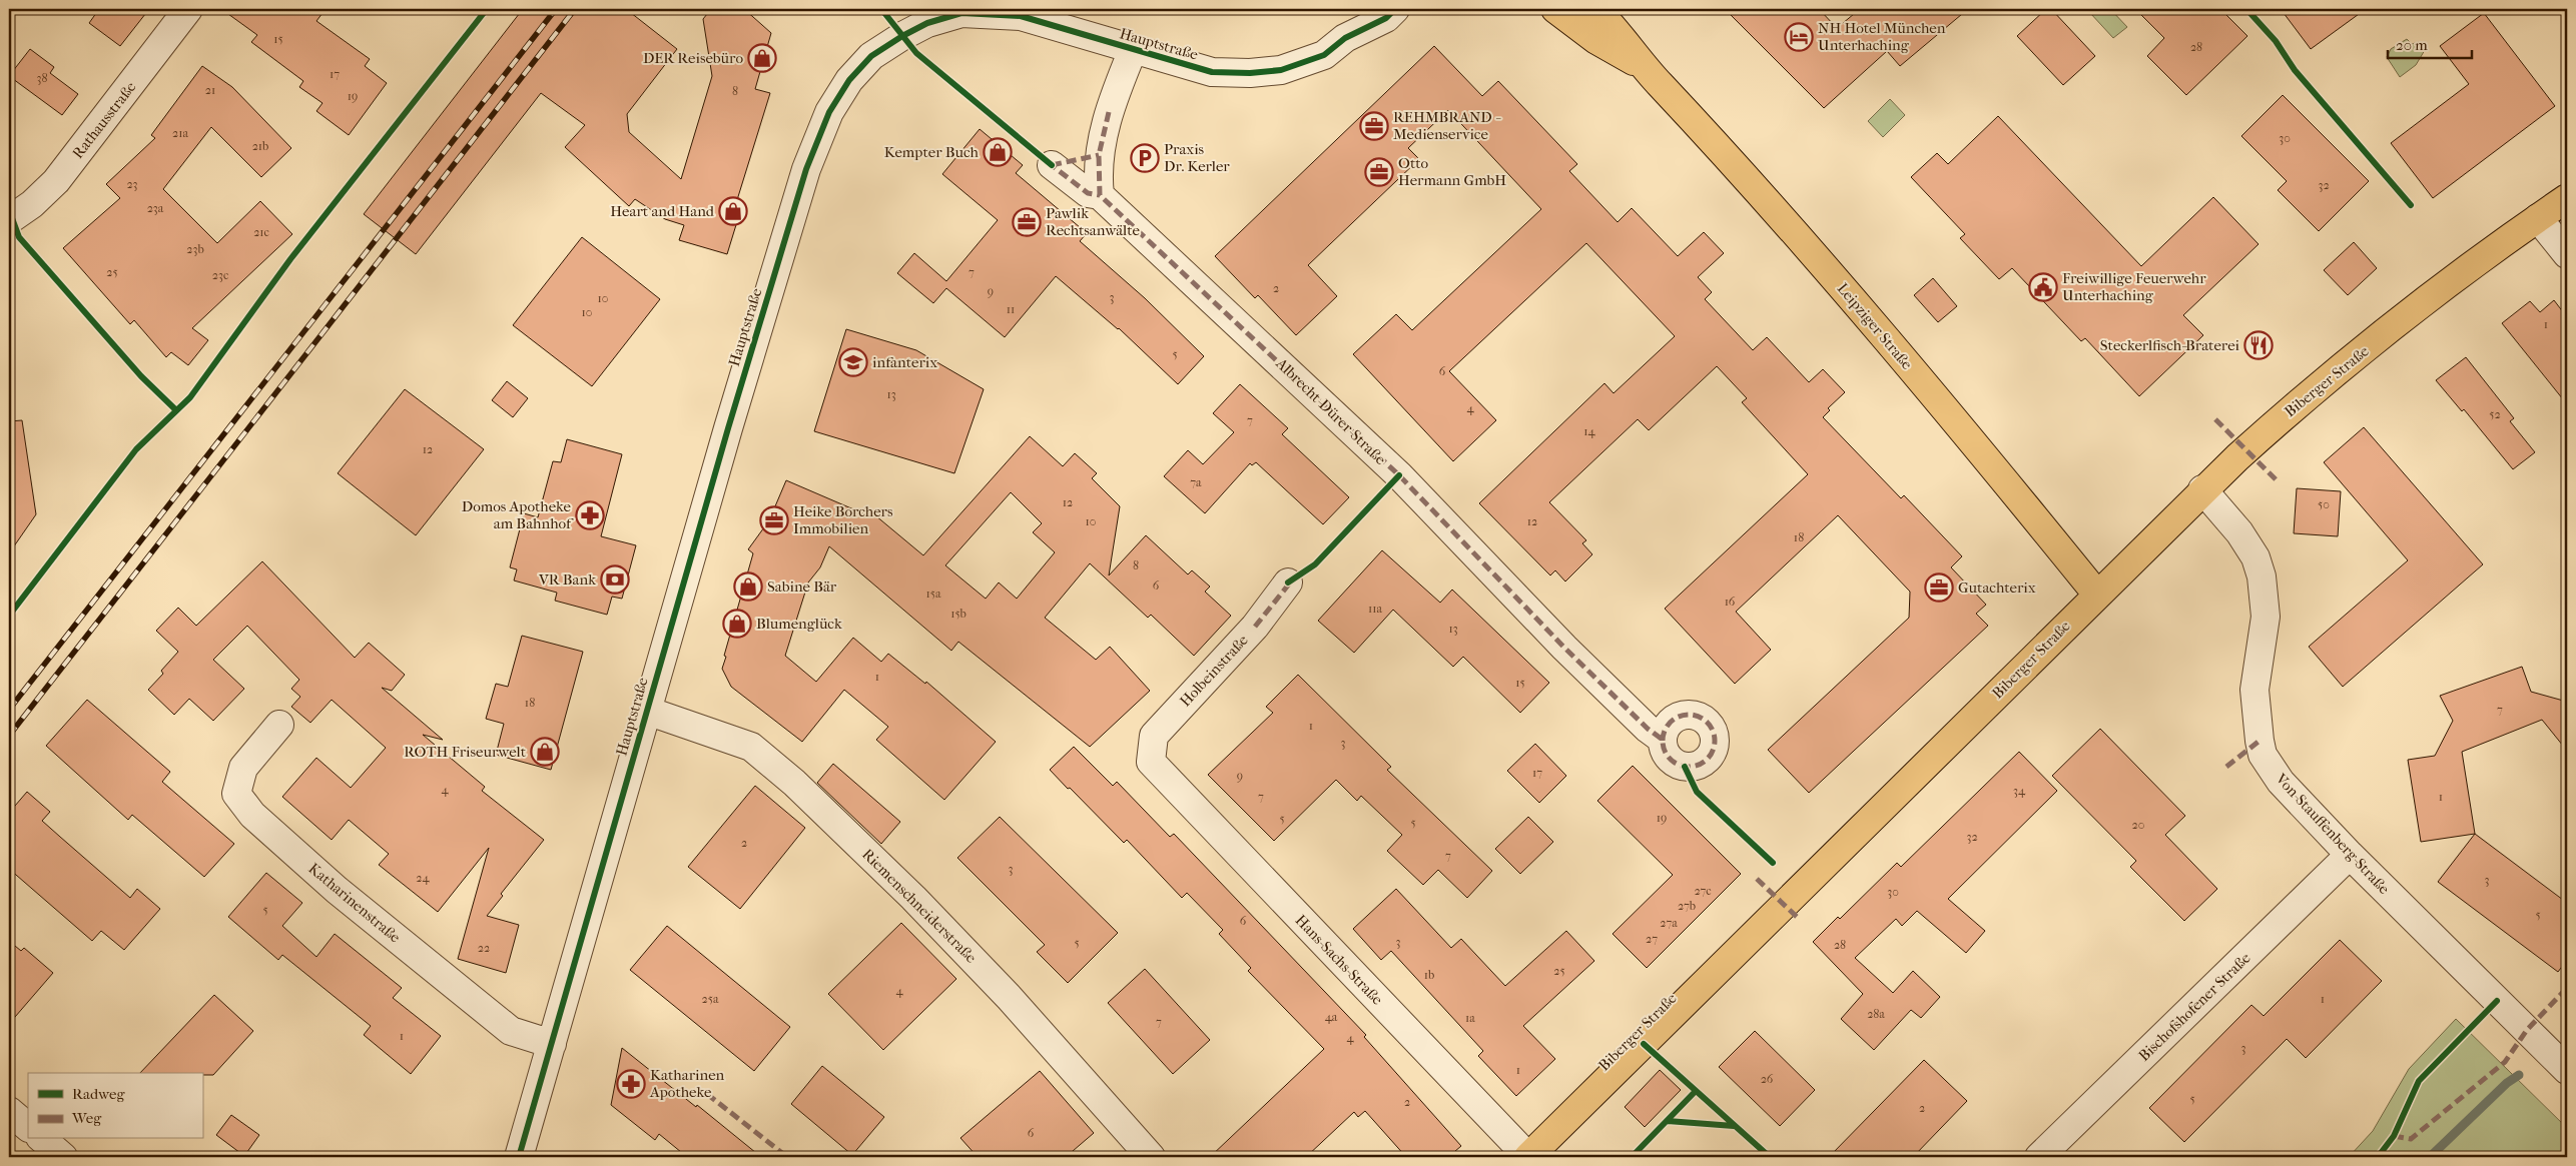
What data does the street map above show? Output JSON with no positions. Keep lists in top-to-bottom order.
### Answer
{
  "streets": {
    "main road": ["Leipziger Straße", "Biberger Straße"],
    "street": [
      "Hauptstraße",
      "Rathausstraße",
      "Albrecht-Dürer-Straße",
      "Holbeinstraße",
      "Von-Stauffenberg-Straße",
      "Katharinenstraße",
      "Riemenschneiderstraße",
      "Hans-Sachs-Straße",
      "Bischofshofener Straße"
    ]
  },
  "crossings": [
    ["Hauptstraße", "Katharinenstraße"],
    ["Hauptstraße", "Riemenschneiderstraße"],
    ["Leipziger Straße", "Biberger Straße"],
    ["Biberger Straße", "Von-Stauffenberg-Straße"],
    ["Biberger Straße", "Hans-Sachs-Straße"],
    ["Holbeinstraße", "Hans-Sachs-Straße"],
    ["Von-Stauffenberg-Straße", "Bischofshofener Straße"]
  ],
  "places": {
    "hotel": ["NH Hotel München Unterhaching"],
    "shop": [
      "DER Reisebüro",
      "Kempter Buch",
      "Heart and Hand",
      "Sabine Bär",
      "Blumenglück",
      "ROTH Friseurwelt"
    ],
    "office": [
      "REHMBRAND - Medienservice",
      "Otto Hermann GmbH",
      "Pawlik Rechtsanwälte",
      "Heike Borchers Immobilien",
      "Gutachterix"
    ],
    "parking": ["Praxis Dr. Kerler"],
    "public building": ["Freiwillige Feuerwehr Unterhaching"],
    "restaurant": ["Steckerlfisch-Braterei"],
    "school or university": ["infanterix"],
    "pharmacy": ["Domos Apotheke am Bahnhof", "Katharinen Apotheke"],
    "bank": ["VR Bank"]
  },
  "house_numbers": [
    "15",
    "28",
    "17",
    "38",
    "21",
    "8",
    "19",
    "21a",
    "30",
    "21b",
    "23",
    "32",
    "23a",
    "21c",
    "23b",
    "25",
    "7",
    "23c",
    "2",
    "9",
    "3",
    "10",
    "11",
    "10",
    "1",
    "5",
    "6",
    "13",
    "4",
    "52",
    "7",
    "14",
    "12",
    "7a",
    "12",
    "50",
    "10",
    "12",
    "18",
    "8",
    "6",
    "15a",
    "16",
    "11a",
    "15b",
    "13",
    "1",
    "15",
    "18",
    "7",
    "1",
    "3",
    "17",
    "9",
    "4",
    "34",
    "7",
    "1",
    "19",
    "5",
    "5",
    "20",
    "32",
    "2",
    "7",
    "3",
    "24",
    "3",
    "27c",
    "30",
    "27b",
    "5",
    "5",
    "6",
    "27a",
    "27",
    "3",
    "5",
    "28",
    "22",
    "25",
    "1b",
    "4",
    "25a",
    "1",
    "28a",
    "4a",
    "1a",
    "7",
    "1",
    "4",
    "3",
    "1",
    "26",
    "5",
    "2",
    "2",
    "6"
  ],
  "legend": ["Radweg", "Weg"],
  "scale_bar": "20 m"
}
